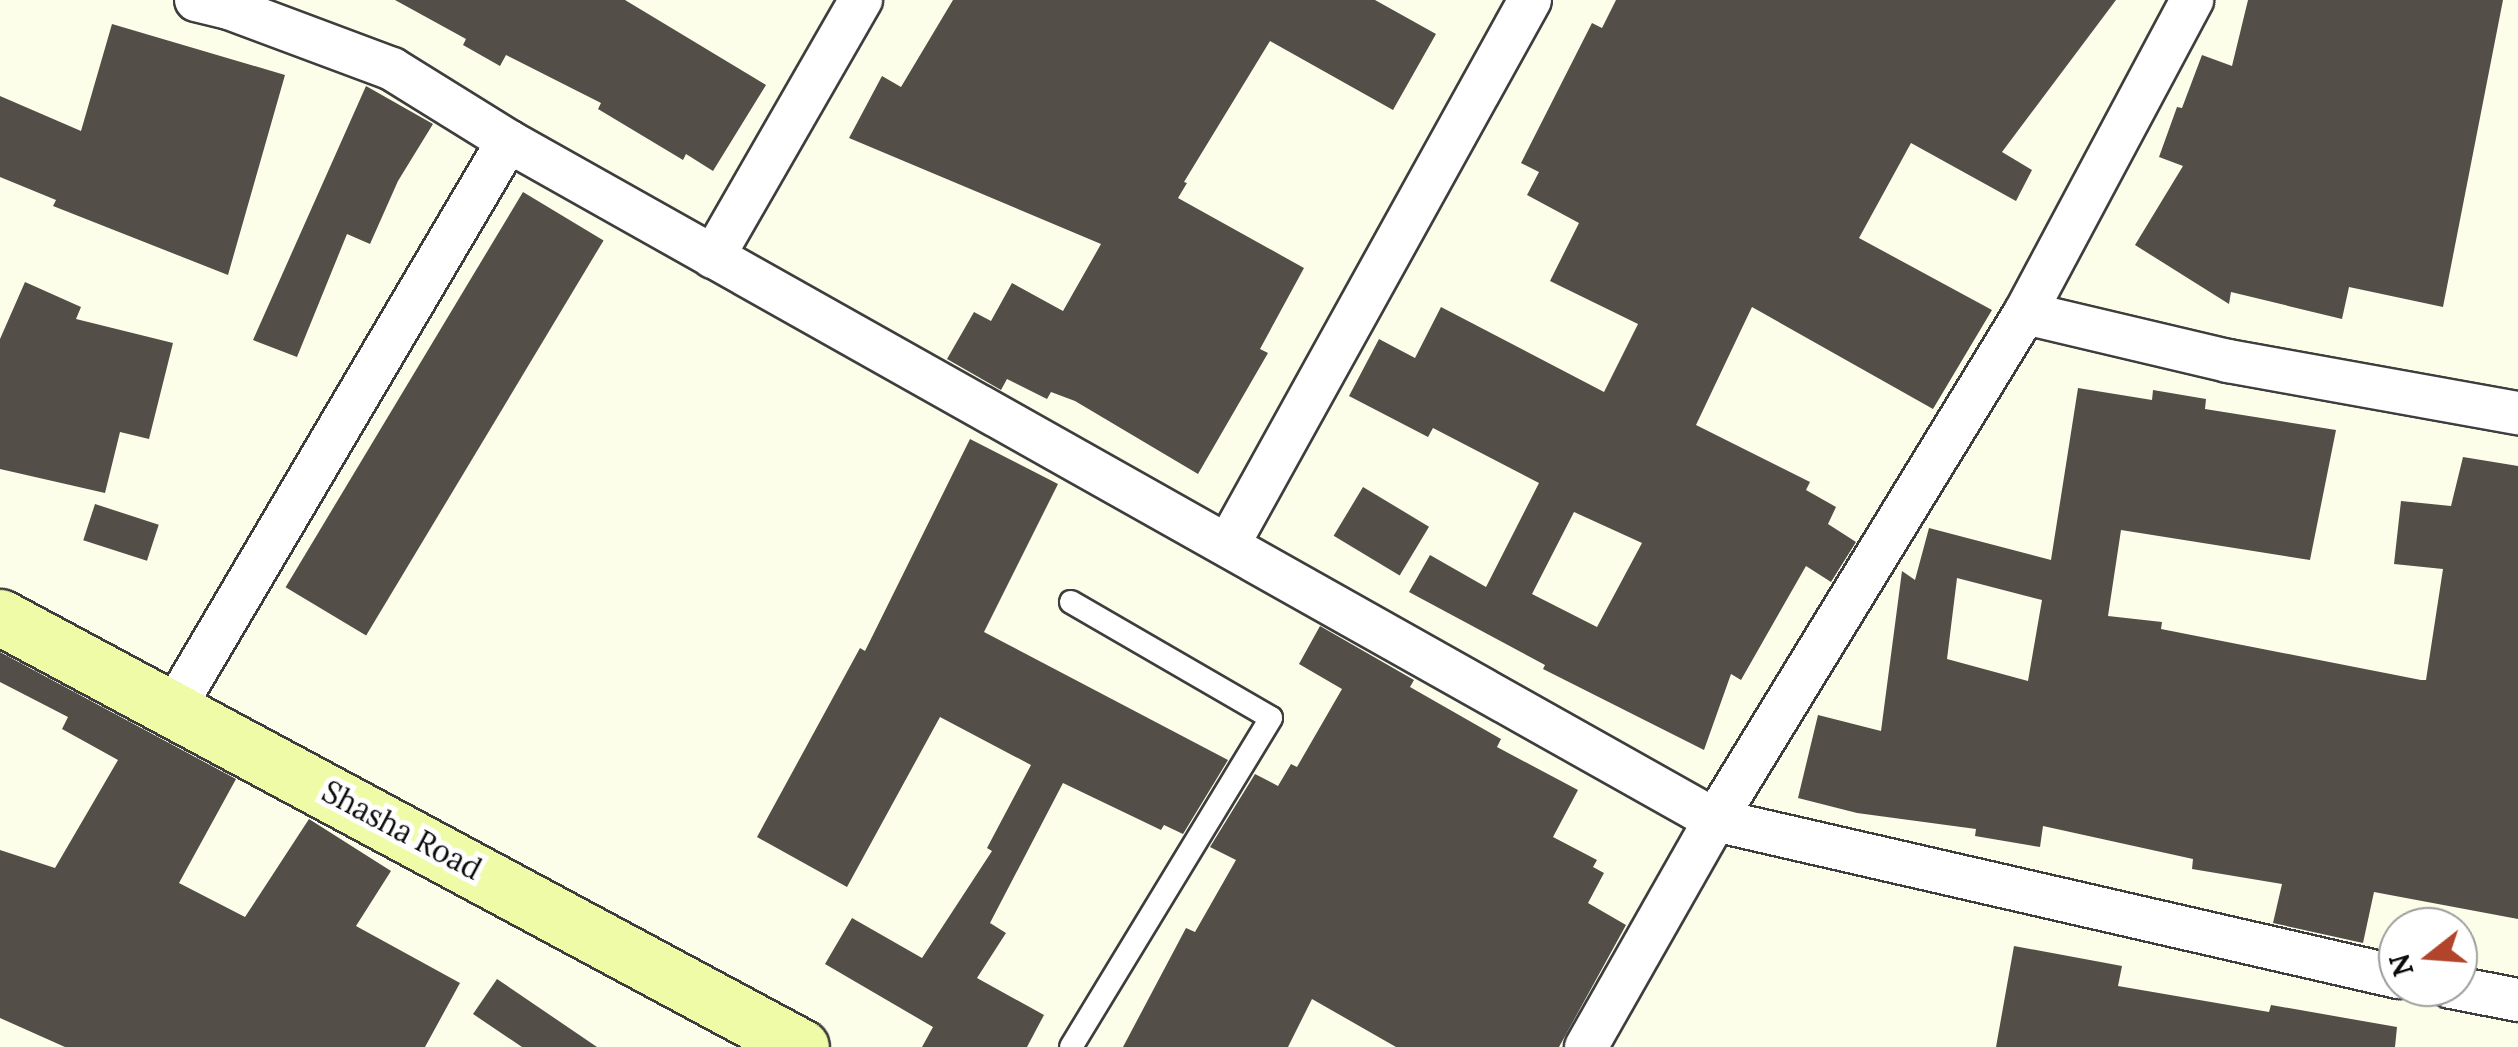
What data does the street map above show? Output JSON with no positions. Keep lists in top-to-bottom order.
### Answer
{
  "streets": {
    "street": ["Shasha Road"]
  },
  "north": "left"
}
